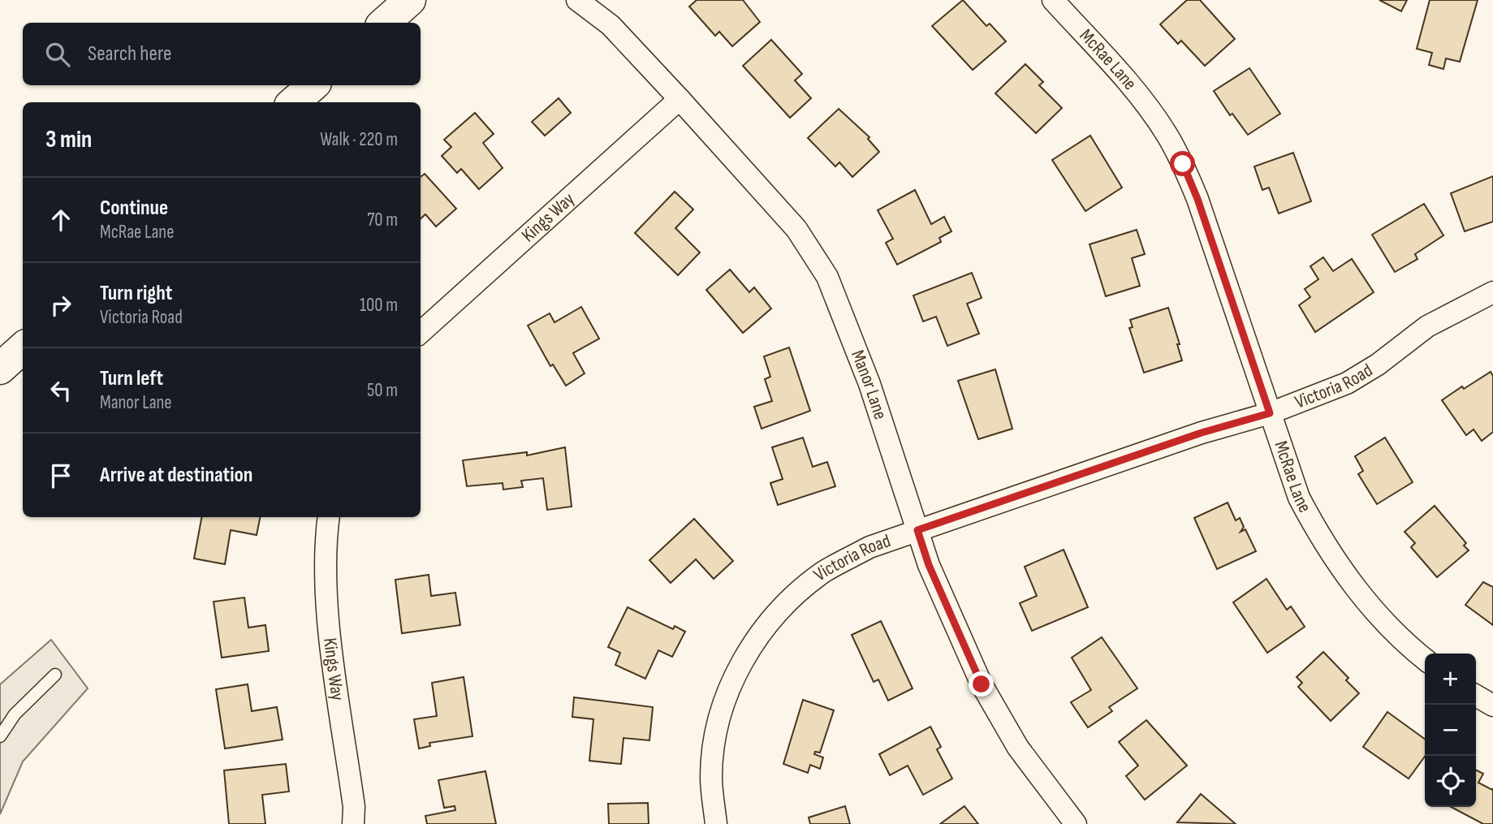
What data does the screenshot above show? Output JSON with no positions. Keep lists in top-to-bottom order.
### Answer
{
  "streets": {
    "street": [
      "McRae Lane",
      "Kings Way",
      "Manor Lane",
      "Victoria Road"
    ]
  },
  "crossings": [
    ["McRae Lane", "Victoria Road"],
    ["Kings Way", "Manor Lane"],
    ["Manor Lane", "Victoria Road"]
  ],
  "page": {
    "search": "Search here",
    "heading": ["3 min", "Walk · 220 m"],
    "list": [
      ["Continue", "McRae Lane", "70 m"],
      ["Turn right", "Victoria Road", "100 m"],
      ["Turn left", "Manor Lane", "50 m"],
      "Arrive at destination"
    ],
    "map_buttons": ["+", "−"]
  }
}
